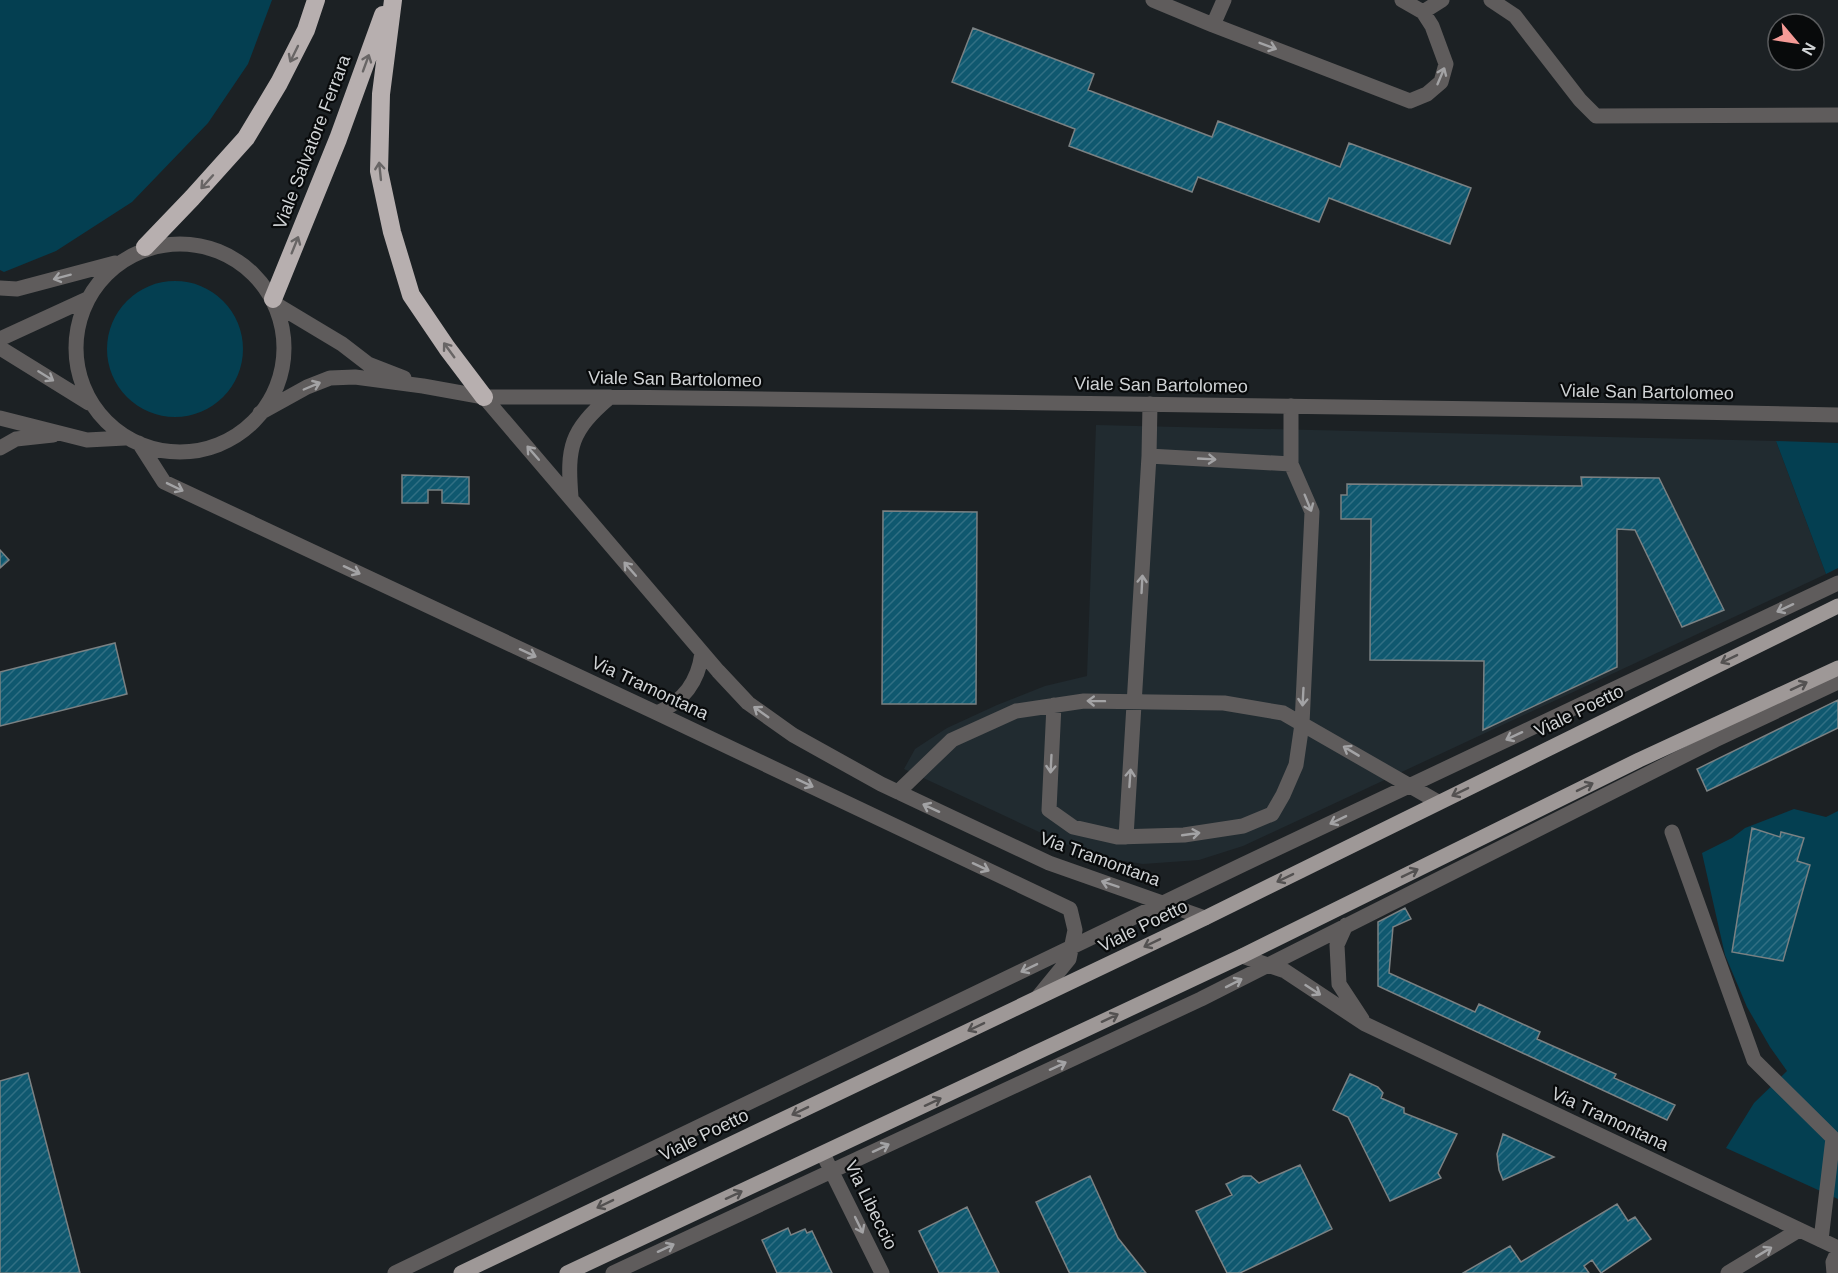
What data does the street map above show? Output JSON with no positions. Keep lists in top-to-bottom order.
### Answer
{
  "streets": {
    "highway": ["Viale Salvatore Ferrara"],
    "main road": ["Viale Poetto"],
    "street": ["Viale San Bartolomeo", "Via Tramontana", "Via Libeccio"]
  },
  "crossings": [
    ["Viale Salvatore Ferrara", "Viale San Bartolomeo"],
    ["Viale Salvatore Ferrara", "Via Tramontana"],
    ["Viale San Bartolomeo", "Via Tramontana"],
    ["Via Tramontana", "Viale Poetto"]
  ],
  "one_way": ["Via Libeccio"],
  "north": "bottom right"
}
